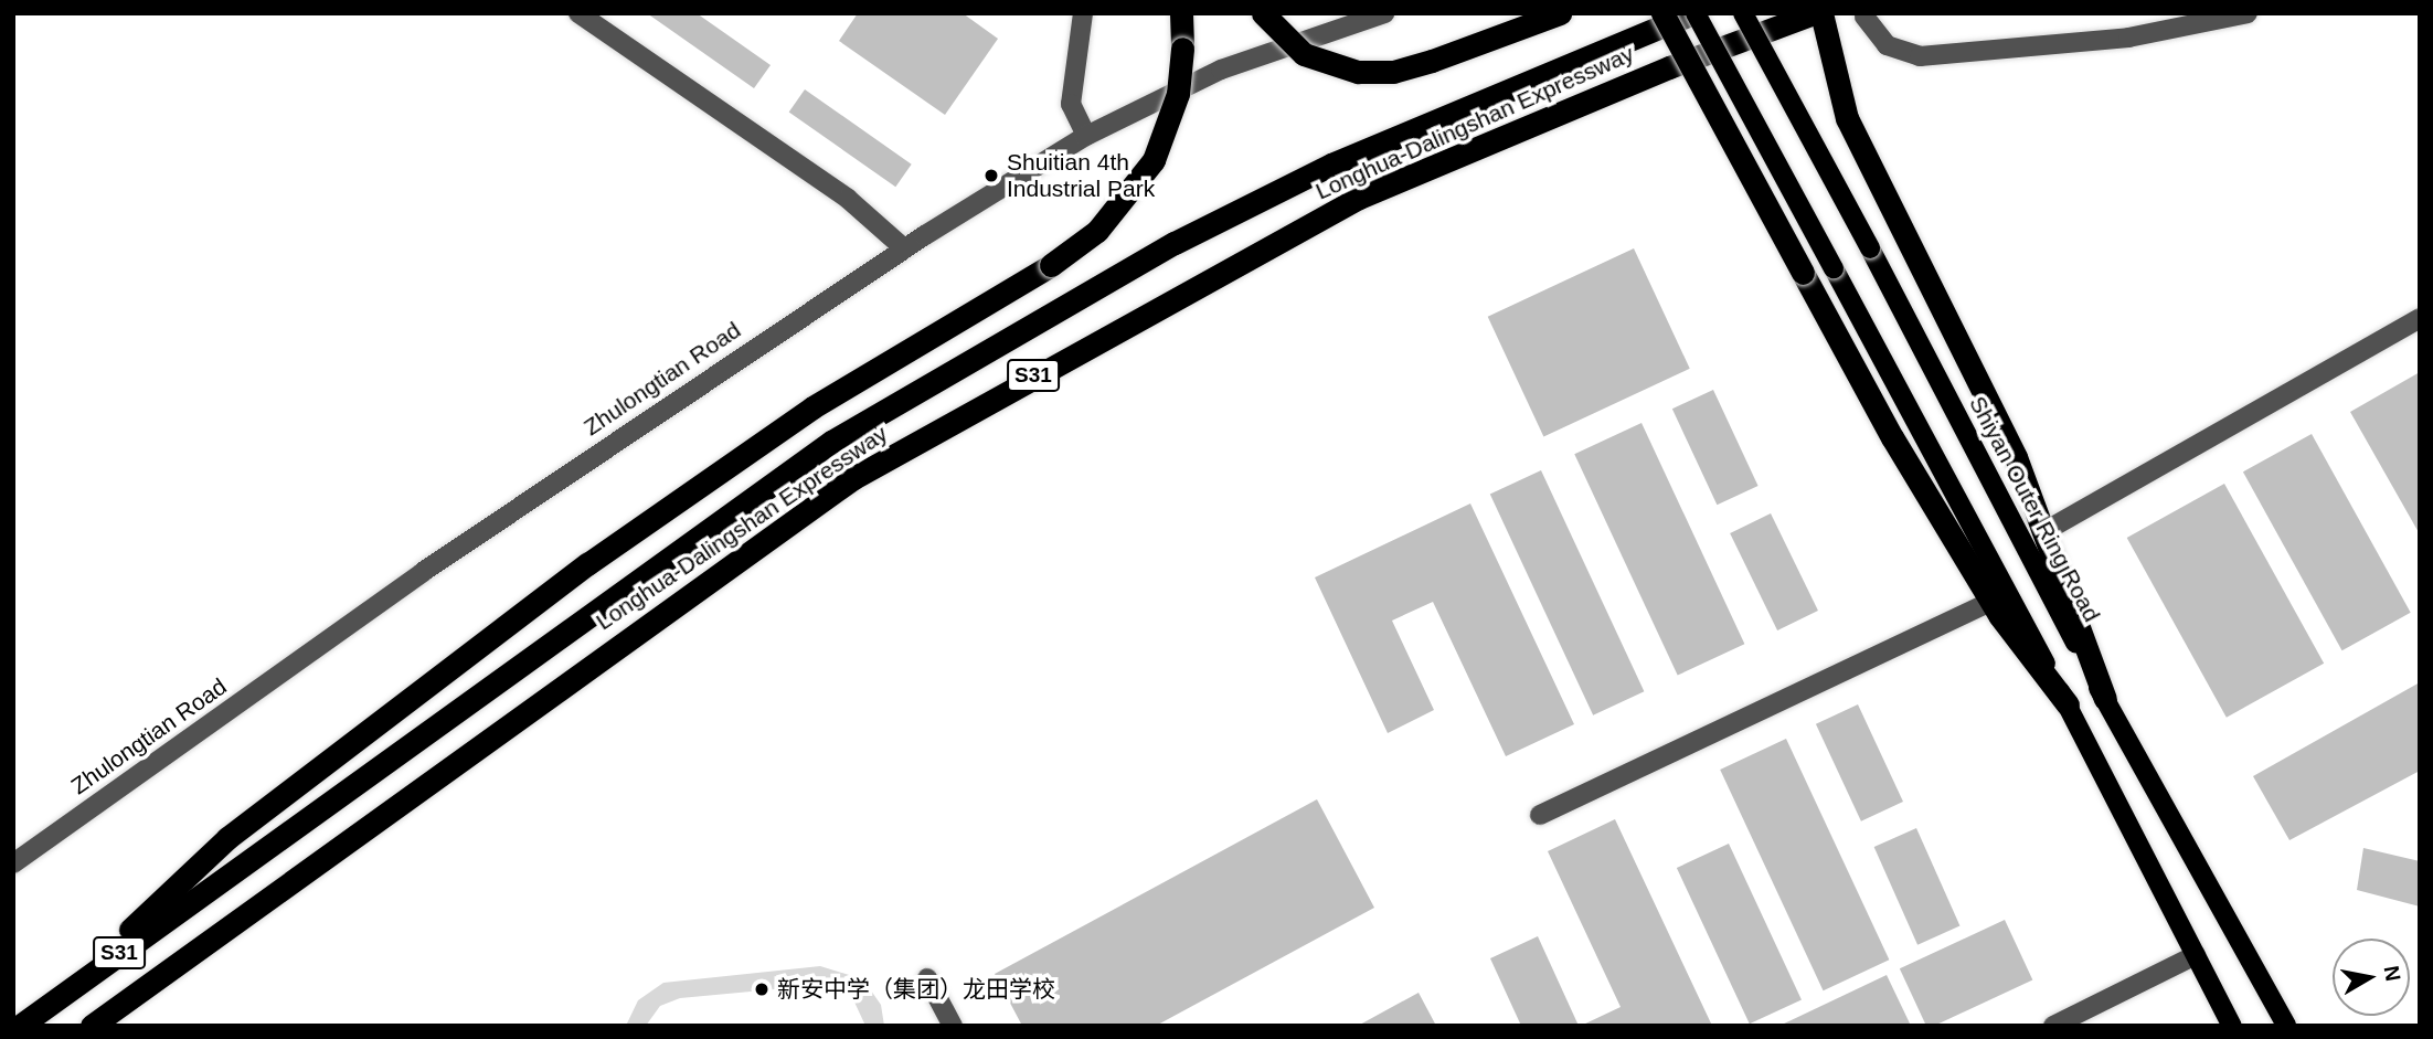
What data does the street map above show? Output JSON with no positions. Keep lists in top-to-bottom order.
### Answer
{
  "streets": {
    "highway": ["Longhua-Dalingshan Expressway", "S31"],
    "main road": ["Shiyan Outer Ring Road"],
    "street": ["Zhulongtian Road"]
  },
  "places": ["Shuitian 4th Industrial Park", "新安中学（集团）龙田学校"],
  "north": "right"
}
